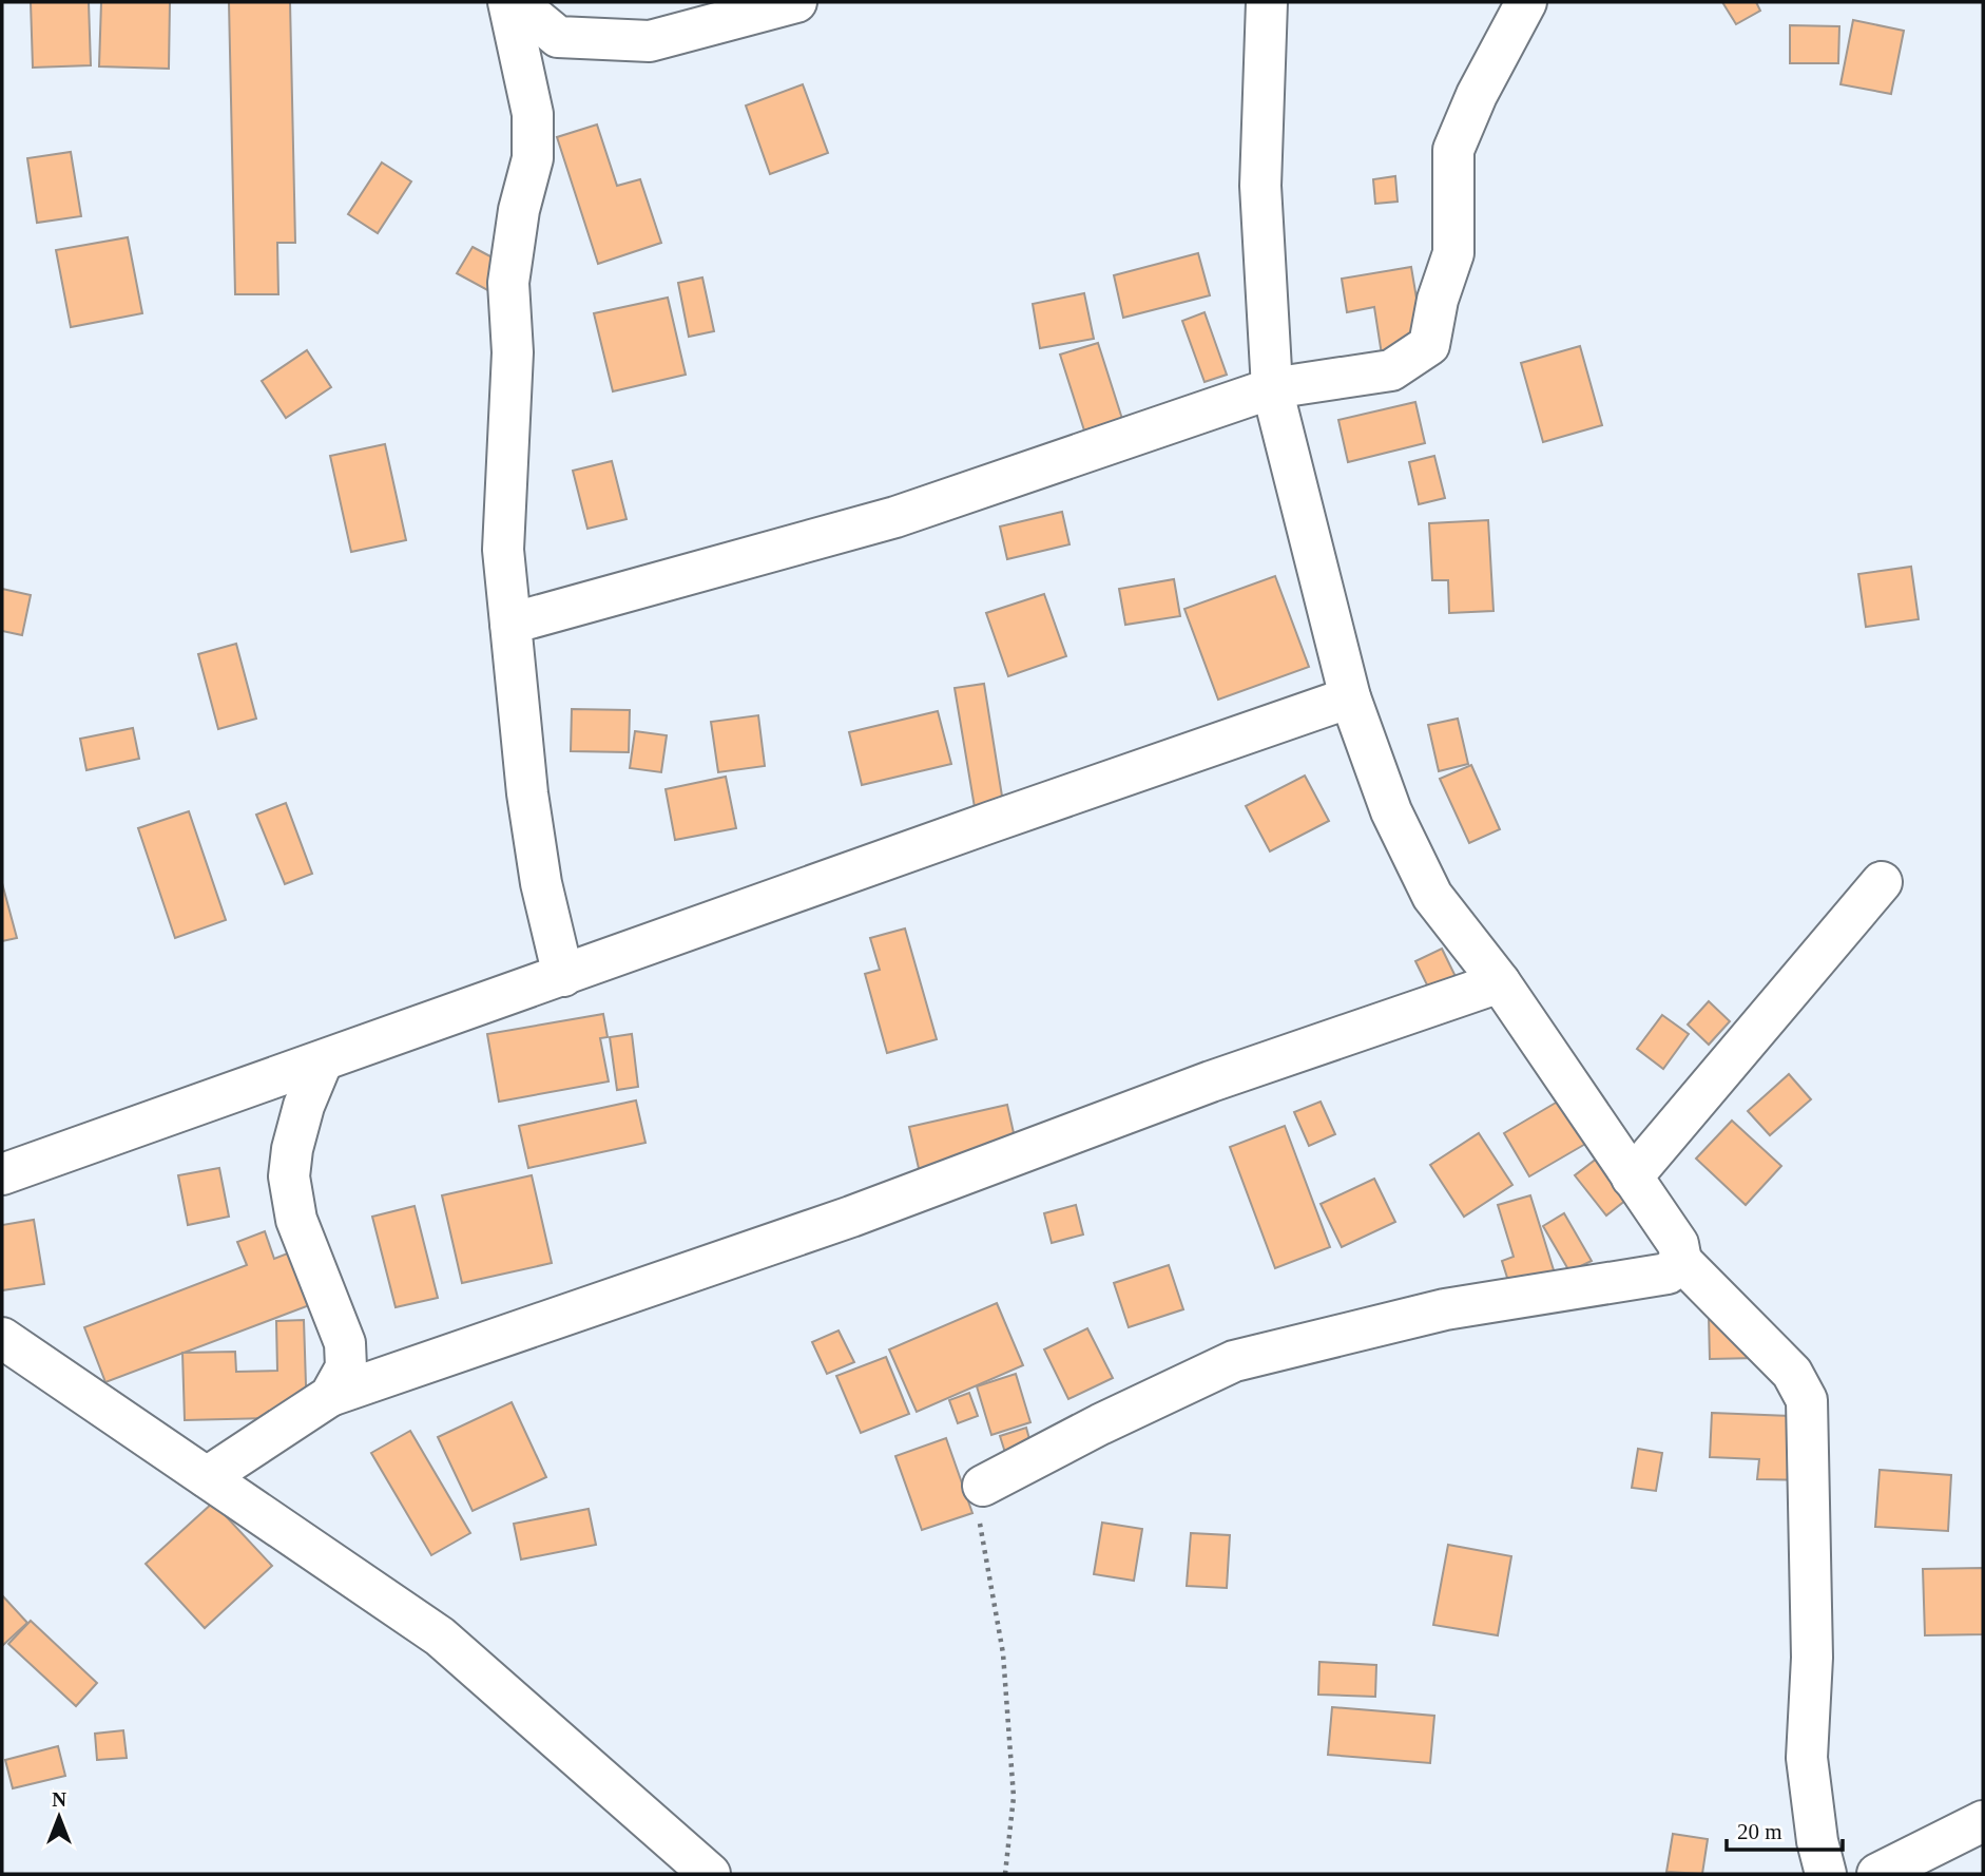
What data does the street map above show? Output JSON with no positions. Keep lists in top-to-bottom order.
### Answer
{
  "scale_bar": "20 m",
  "north": "top"
}
